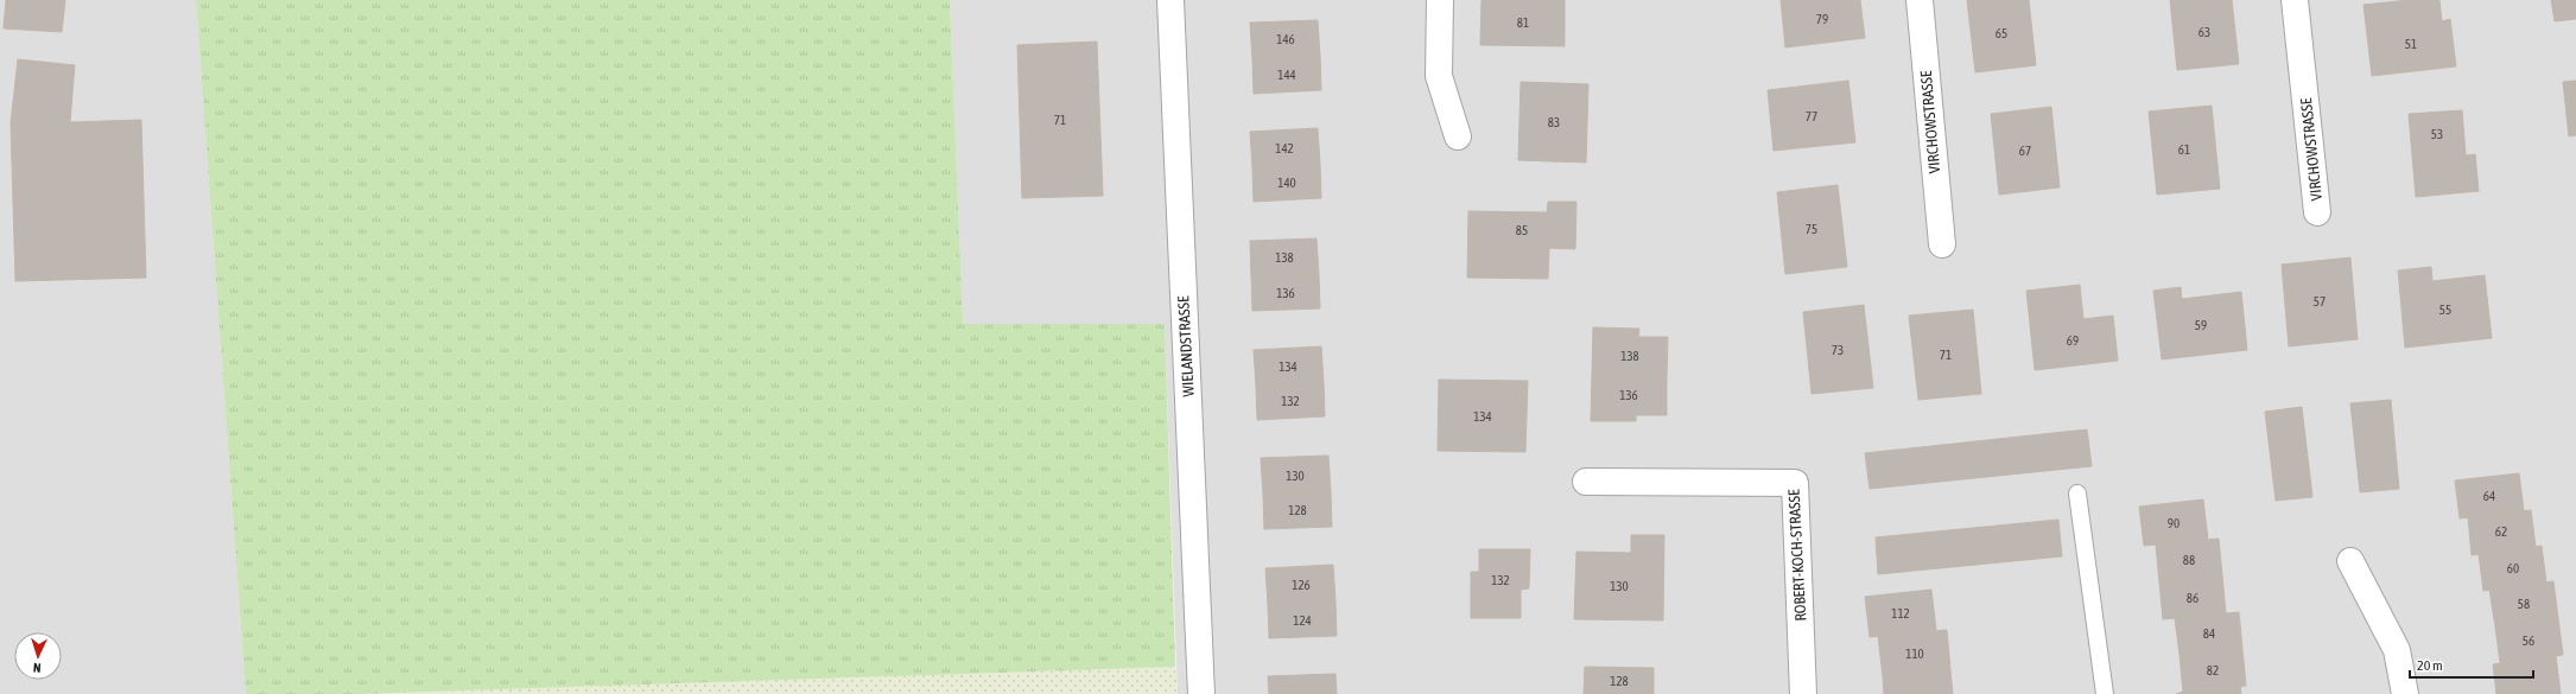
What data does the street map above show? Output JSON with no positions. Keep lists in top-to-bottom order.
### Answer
{
  "streets": {
    "street": ["VIRCHOWSTRASSE", "WIELANDSTRASSE", "ROBERT-KOCH-STRASSE"]
  },
  "house_numbers": [
    "79",
    "81",
    "63",
    "65",
    "146",
    "51",
    "144",
    "77",
    "71",
    "83",
    "53",
    "142",
    "61",
    "67",
    "140",
    "75",
    "85",
    "138",
    "136",
    "57",
    "55",
    "59",
    "69",
    "73",
    "71",
    "138",
    "134",
    "136",
    "132",
    "134",
    "130",
    "64",
    "128",
    "90",
    "62",
    "88",
    "60",
    "132",
    "126",
    "130",
    "86",
    "58",
    "112",
    "124",
    "84",
    "56",
    "110",
    "82",
    "128"
  ],
  "scale_bar": "20 m",
  "north": "bottom"
}
